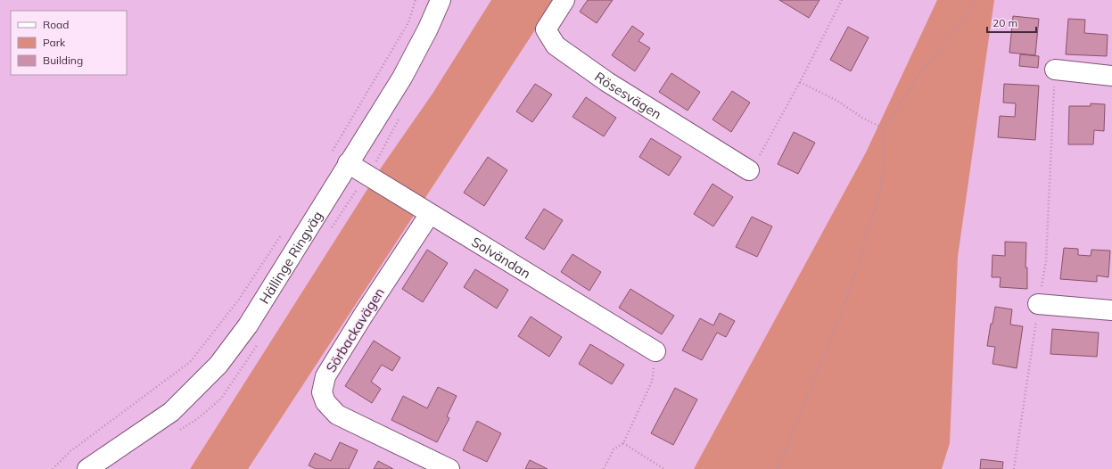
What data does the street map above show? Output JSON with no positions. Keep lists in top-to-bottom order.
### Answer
{
  "streets": {
    "street": [
      "Rösesvägen",
      "Hällinge Ringväg",
      "Solvändan",
      "Sörbackavägen"
    ]
  },
  "crossings": [
    ["Hällinge Ringväg", "Solvändan"],
    ["Solvändan", "Sörbackavägen"]
  ],
  "legend": ["Road", "Park", "Building"],
  "scale_bar": "20 m"
}
